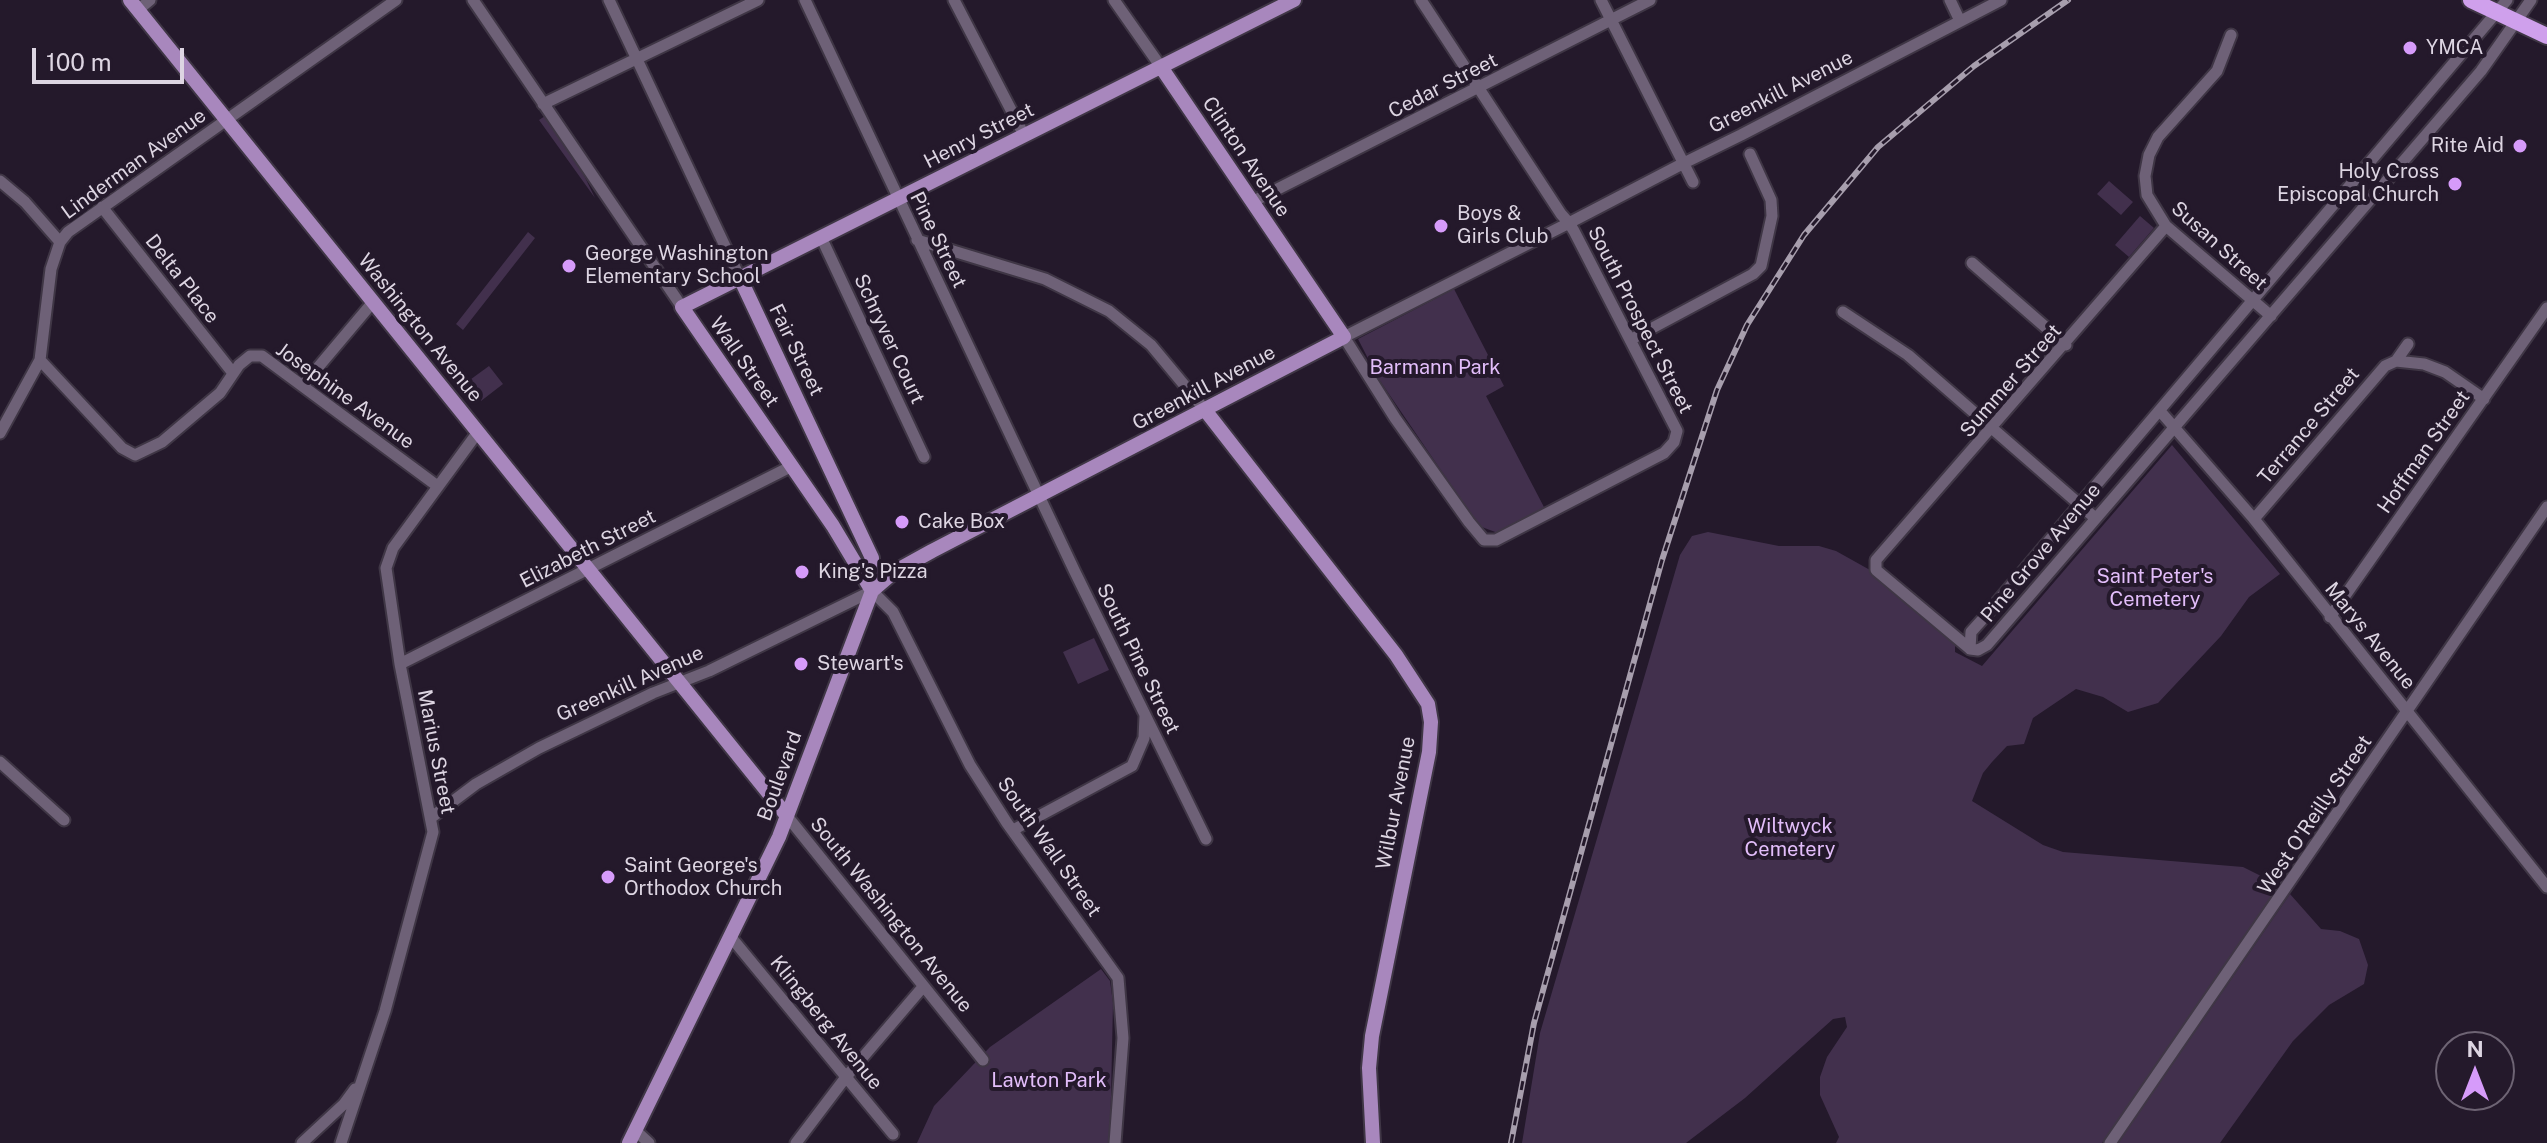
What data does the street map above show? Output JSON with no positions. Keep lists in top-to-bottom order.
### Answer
{
  "streets": {
    "main road": [
      "Greenkill Avenue",
      "Henry Street",
      "Clinton Avenue",
      "Washington Avenue",
      "Fair Street",
      "Wall Street",
      "Boulevard",
      "Wilbur Avenue",
      "South Washington Avenue"
    ],
    "street": [
      "Cedar Street",
      "Linderman Avenue",
      "Pine Street",
      "Susan Street",
      "Delta Place",
      "South Prospect Street",
      "Schryver Court",
      "Summer Street",
      "Josephine Avenue",
      "Terrance Street",
      "Hoffman Street",
      "Elizabeth Street",
      "Pine Grove Avenue",
      "Marys Avenue",
      "South Pine Street",
      "Marius Street",
      "West O'Reilly Street",
      "South Wall Street",
      "Klingberg Avenue"
    ]
  },
  "crossings": [
    ["Cedar Street", "Clinton Avenue"],
    ["Cedar Street", "South Prospect Street"],
    ["Greenkill Avenue", "Clinton Avenue"],
    ["Greenkill Avenue", "Pine Street"],
    ["Greenkill Avenue", "South Prospect Street"],
    ["Greenkill Avenue", "Washington Avenue"],
    ["Greenkill Avenue", "Fair Street"],
    ["Greenkill Avenue", "Wall Street"],
    ["Greenkill Avenue", "South Pine Street"],
    ["Greenkill Avenue", "Marius Street"],
    ["Greenkill Avenue", "Boulevard"],
    ["Greenkill Avenue", "Wilbur Avenue"],
    ["Greenkill Avenue", "South Wall Street"],
    ["Greenkill Avenue", "South Washington Avenue"],
    ["Henry Street", "Clinton Avenue"],
    ["Henry Street", "Pine Street"],
    ["Henry Street", "Schryver Court"],
    ["Henry Street", "Fair Street"],
    ["Henry Street", "Wall Street"],
    ["Clinton Avenue", "South Prospect Street"],
    ["Linderman Avenue", "Delta Place"],
    ["Linderman Avenue", "Washington Avenue"],
    ["Pine Street", "South Pine Street"],
    ["Susan Street", "Summer Street"],
    ["Susan Street", "Pine Grove Avenue"],
    ["Delta Place", "Josephine Avenue"],
    ["Washington Avenue", "Elizabeth Street"],
    ["Washington Avenue", "Marius Street"],
    ["Washington Avenue", "South Washington Avenue"],
    ["Fair Street", "Wall Street"],
    ["Fair Street", "Boulevard"],
    ["Fair Street", "South Wall Street"],
    ["Wall Street", "Elizabeth Street"],
    ["Wall Street", "Boulevard"],
    ["Wall Street", "South Wall Street"],
    ["Summer Street", "Pine Grove Avenue"],
    ["Josephine Avenue", "Marius Street"],
    ["Terrance Street", "Marys Avenue"],
    ["Hoffman Street", "Marys Avenue"],
    ["Elizabeth Street", "Marius Street"],
    ["Pine Grove Avenue", "Marys Avenue"],
    ["Marys Avenue", "West O'Reilly Street"],
    ["Boulevard", "South Wall Street"],
    ["Boulevard", "South Washington Avenue"],
    ["Boulevard", "Klingberg Avenue"]
  ],
  "parks": [
    "Barmann Park",
    "Saint Peter's Cemetery",
    "Wiltwyck Cemetery",
    "Lawton Park"
  ],
  "places": [
    "YMCA",
    "Rite Aid",
    "Holy Cross Episcopal Church",
    "Boys & Girls Club",
    "George Washington Elementary School",
    "Cake Box",
    "King's Pizza",
    "Stewart's",
    "Saint George's Orthodox Church"
  ],
  "scale_bar": "100 m",
  "north": "top"
}
